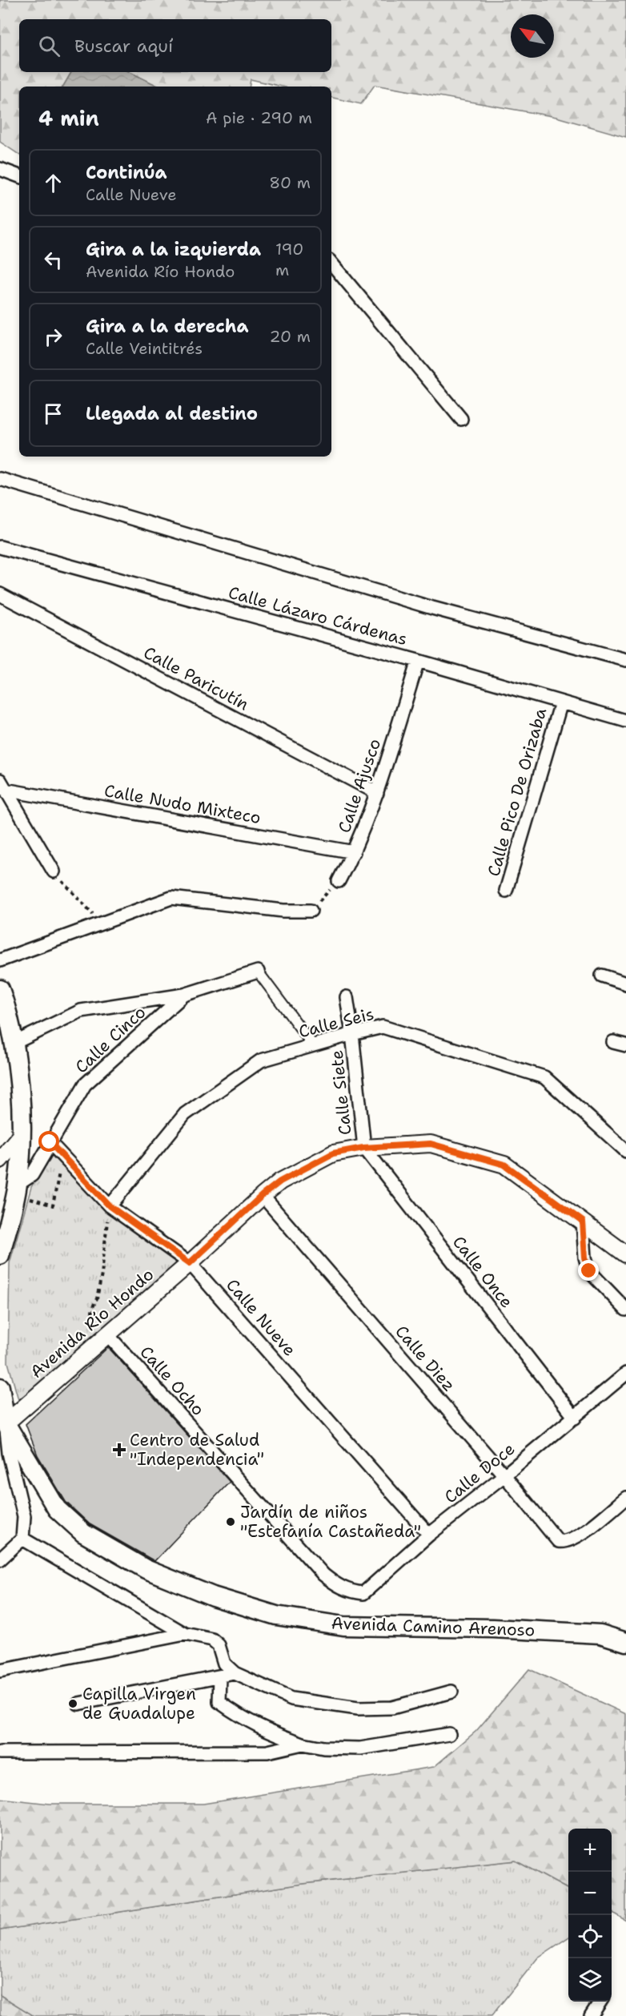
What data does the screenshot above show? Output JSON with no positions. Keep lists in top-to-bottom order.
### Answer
{
  "streets": {
    "main road": ["Avenida Camino Arenoso"],
    "street": [
      "Calle Lázaro Cárdenas",
      "Calle Paricutín",
      "Calle Ajusco",
      "Calle Pico De Orizaba",
      "Calle Nudo Mixteco",
      "Calle Seis",
      "Calle Cinco",
      "Calle Siete",
      "Calle Once",
      "Calle Nueve",
      "Avenida Río Hondo",
      "Calle Diez",
      "Calle Ocho",
      "Calle Doce"
    ]
  },
  "crossings": [
    ["Calle Lázaro Cárdenas", "Calle Ajusco"],
    ["Calle Lázaro Cárdenas", "Calle Pico De Orizaba"],
    ["Calle Paricutín", "Calle Ajusco"],
    ["Calle Ajusco", "Calle Nudo Mixteco"],
    ["Calle Seis", "Calle Siete"],
    ["Calle Seis", "Calle Nueve"],
    ["Calle Cinco", "Calle Nueve"],
    ["Calle Siete", "Calle Once"],
    ["Calle Siete", "Avenida Río Hondo"],
    ["Calle Once", "Avenida Río Hondo"],
    ["Calle Once", "Calle Doce"],
    ["Calle Nueve", "Avenida Río Hondo"],
    ["Calle Nueve", "Calle Doce"],
    ["Avenida Río Hondo", "Calle Diez"],
    ["Avenida Río Hondo", "Calle Ocho"],
    ["Avenida Río Hondo", "Avenida Camino Arenoso"],
    ["Calle Diez", "Calle Doce"],
    ["Calle Ocho", "Calle Doce"]
  ],
  "places": {
    "health": ["Centro de Salud \"Independencia\""],
    "other": ["Jardín de niños \"Estefanía Castañeda\"", "Capilla Virgen de Guadalupe"]
  },
  "north": "top left",
  "page": {
    "search": "Buscar aquí",
    "heading": ["4 min", "A pie · 290 m"],
    "list": [
      ["Continúa", "Calle Nueve", "80 m"],
      ["Gira a la izquierda", "Avenida Río Hondo", "190 m"],
      ["Gira a la derecha", "Calle Veintitrés", "20 m"],
      "Llegada al destino"
    ],
    "map_buttons": ["+", "−"]
  }
}
